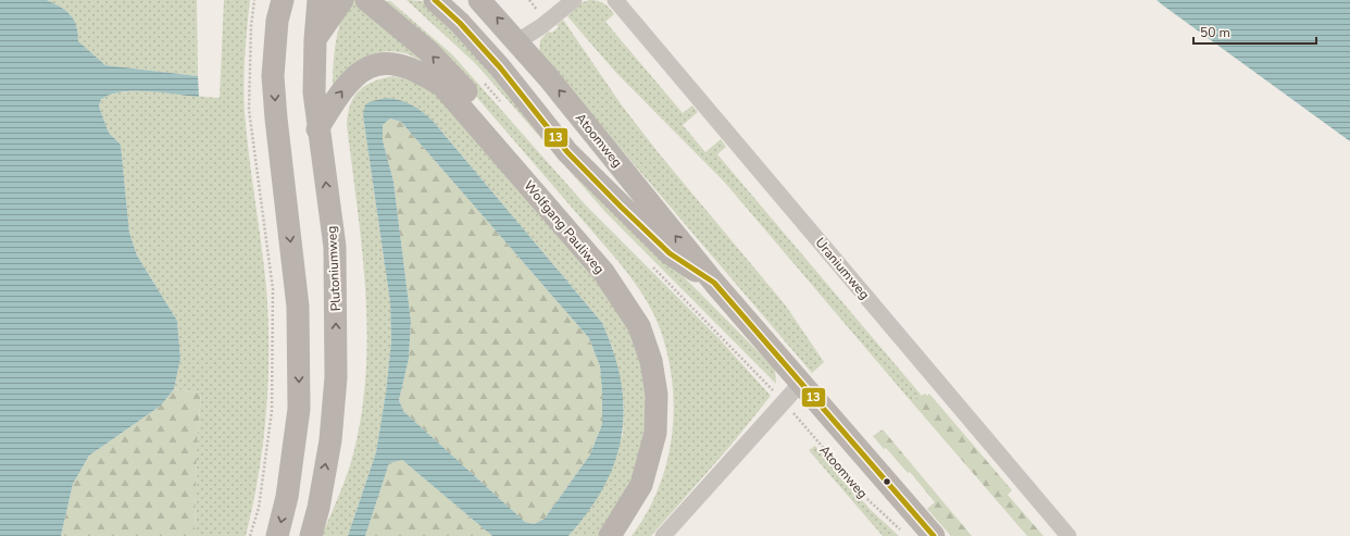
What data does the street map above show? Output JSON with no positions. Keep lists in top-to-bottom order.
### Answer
{
  "streets": {
    "main road": ["Atoomweg", "Wolfgang Pauliweg", "Plutoniumweg"],
    "street": ["Uraniumweg"]
  },
  "crossings": [
    ["Wolfgang Pauliweg", "Plutoniumweg"]
  ],
  "lines": ["transit line 13"],
  "scale_bar": "50 m"
}
